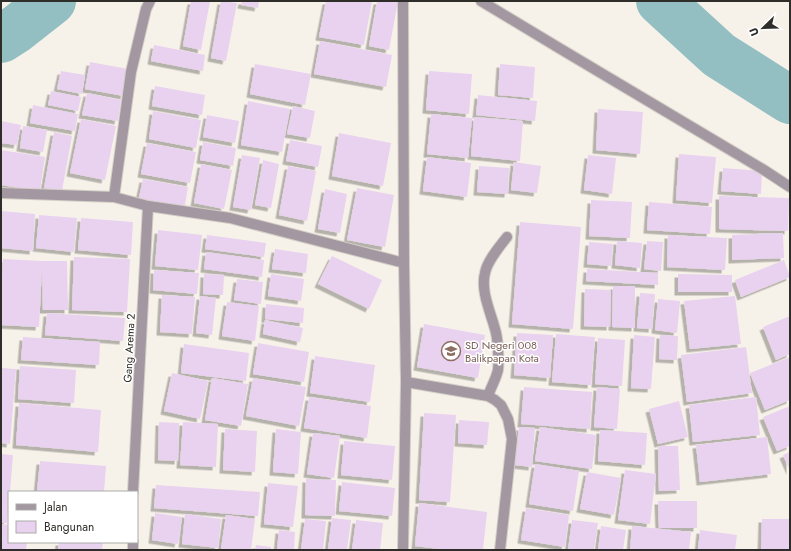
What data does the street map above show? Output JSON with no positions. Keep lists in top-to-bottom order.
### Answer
{
  "streets": {
    "street": ["Gang Arema 2"]
  },
  "places": {
    "school or university": ["SD Negeri 008 Balikpapan Kota"]
  },
  "legend": ["Jalan", "Bangunan"],
  "north": "bottom left"
}
